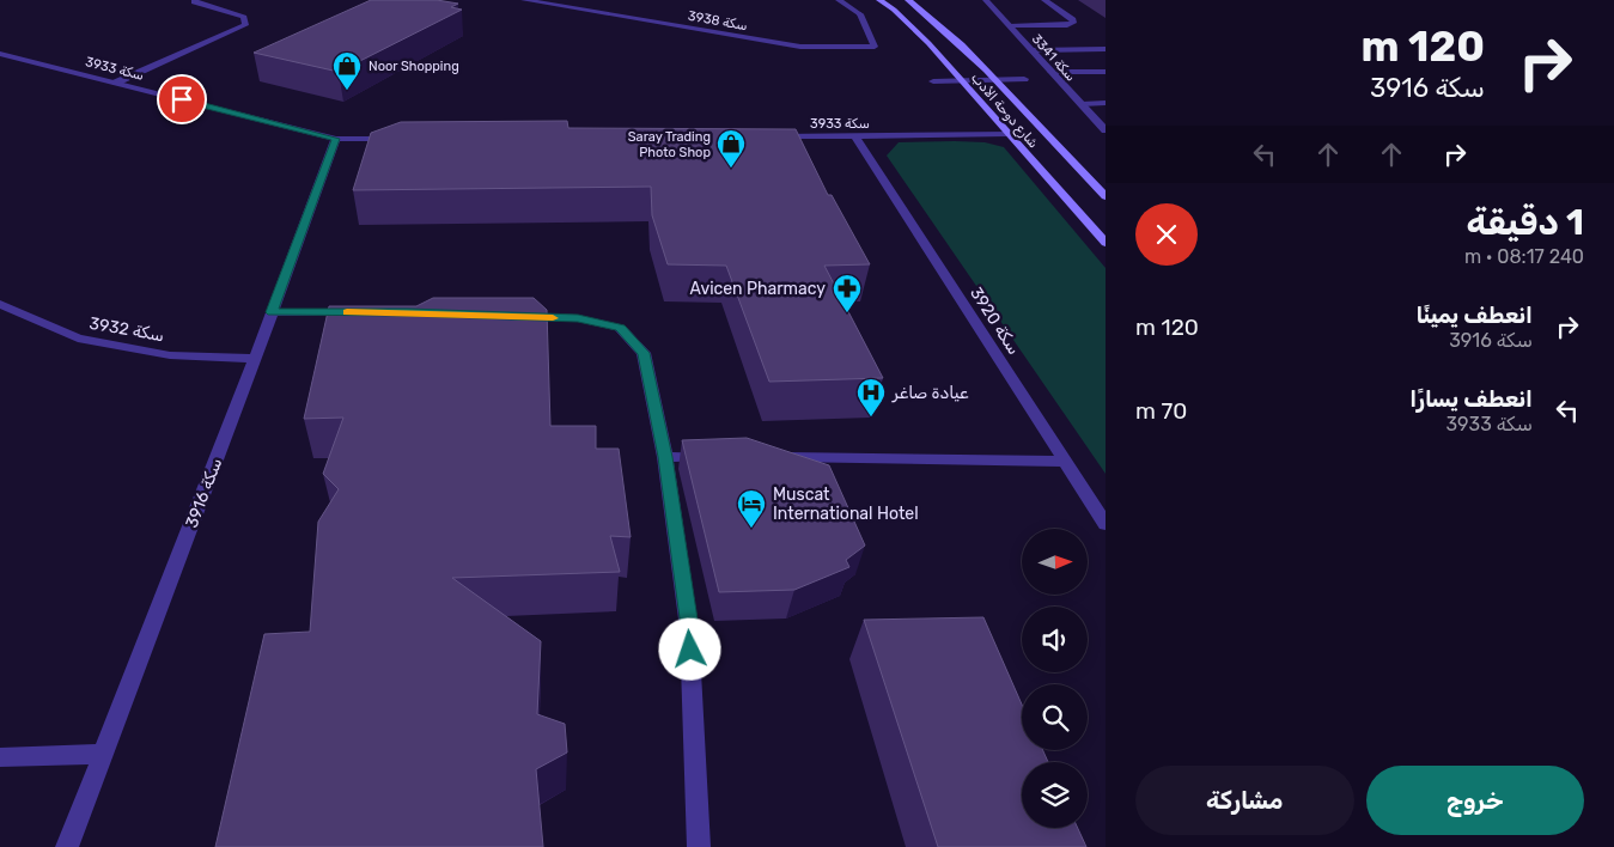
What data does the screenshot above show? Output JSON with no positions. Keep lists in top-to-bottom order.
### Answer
{
  "streets": {
    "main road": ["شارع دوحة الأدب"],
    "street": [
      "سكة 3938",
      "سكة 3341",
      "سكة 3933",
      "سكة 3920",
      "سكة 3932",
      "سكة 3916"
    ]
  },
  "crossings": [
    ["سكة 3933", "شارع دوحة الأدب"],
    ["سكة 3933", "سكة 3920"],
    ["سكة 3933", "سكة 3916"],
    ["سكة 3932", "سكة 3916"]
  ],
  "places": {
    "shop": ["Noor Shopping", "Saray Trading Photo Shop"],
    "pharmacy": ["Avicen Pharmacy"],
    "hospital": ["عيادة صاغر"],
    "hotel": ["Muscat International Hotel"]
  },
  "north": "right",
  "page": {
    "turn": ["120 m", "سكة 3916"],
    "heading": ["1 دقيقة", "240 m · 08:17"],
    "list": [
      {
        "name": "انعطف يمينًا",
        "note": "سكة 3916",
        "value": "120 m"
      },
      {
        "name": "انعطف يسارًا",
        "note": "سكة 3933",
        "value": "70 m"
      }
    ],
    "buttons": ["خروج", "مشاركة"]
  }
}
